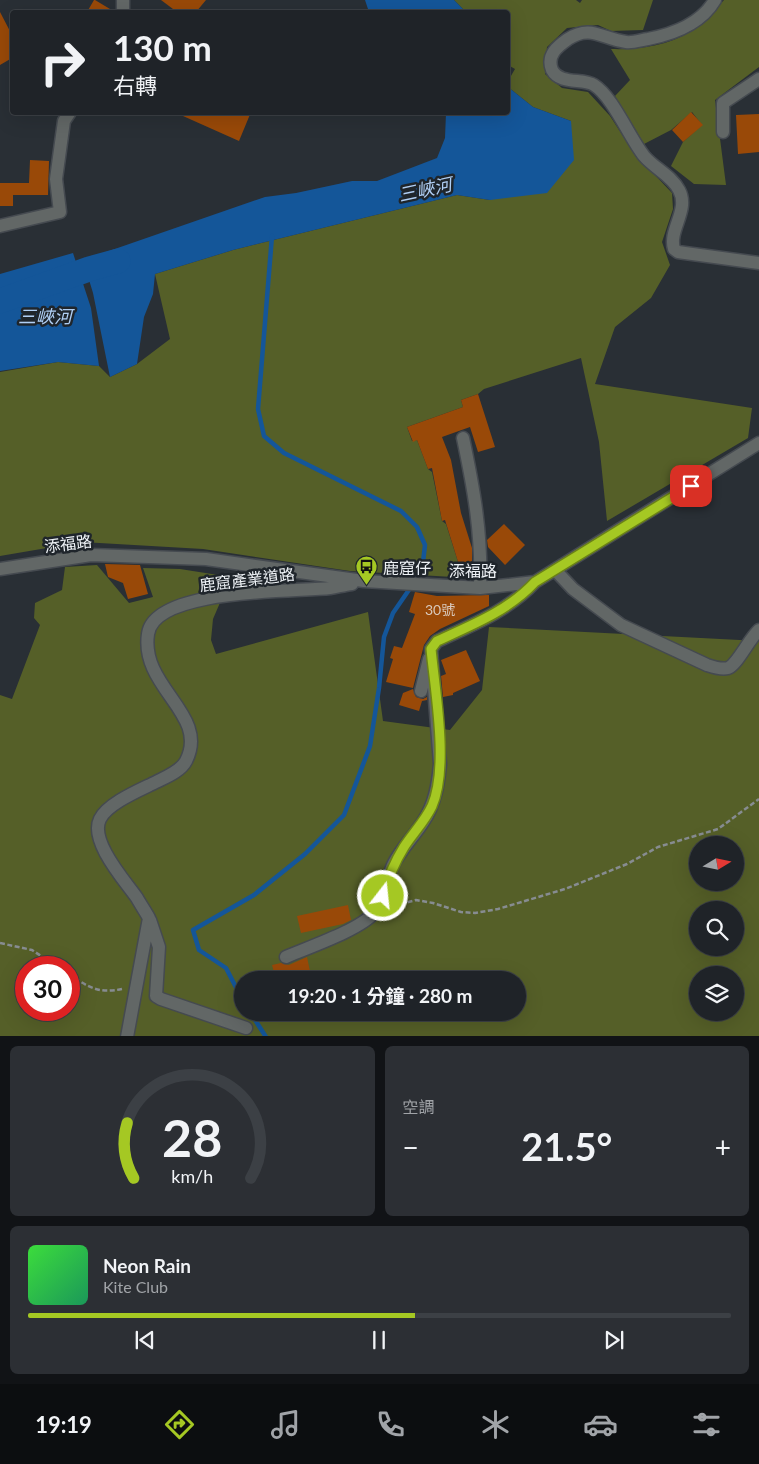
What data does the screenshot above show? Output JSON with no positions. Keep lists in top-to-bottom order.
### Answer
{
  "streets": {
    "street": ["添福路", "鹿窟產業道路"]
  },
  "crossings": [
    ["添福路", "鹿窟產業道路"]
  ],
  "water": ["三峽河"],
  "places": {
    "bus stop": ["鹿窟仔"]
  },
  "house_numbers": ["30號"],
  "north": "right",
  "page": {
    "turn": ["130 m", "右轉"],
    "limit": "30",
    "trip": "19:20 · 1 分鐘 · 280 m",
    "tile": "空調",
    "heat": ["−", "21.5°", "+"],
    "song": ["Neon Rain", "Kite Club"],
    "tabs": "19:19",
    "gauge": ["28", "km/h"]
  }
}
